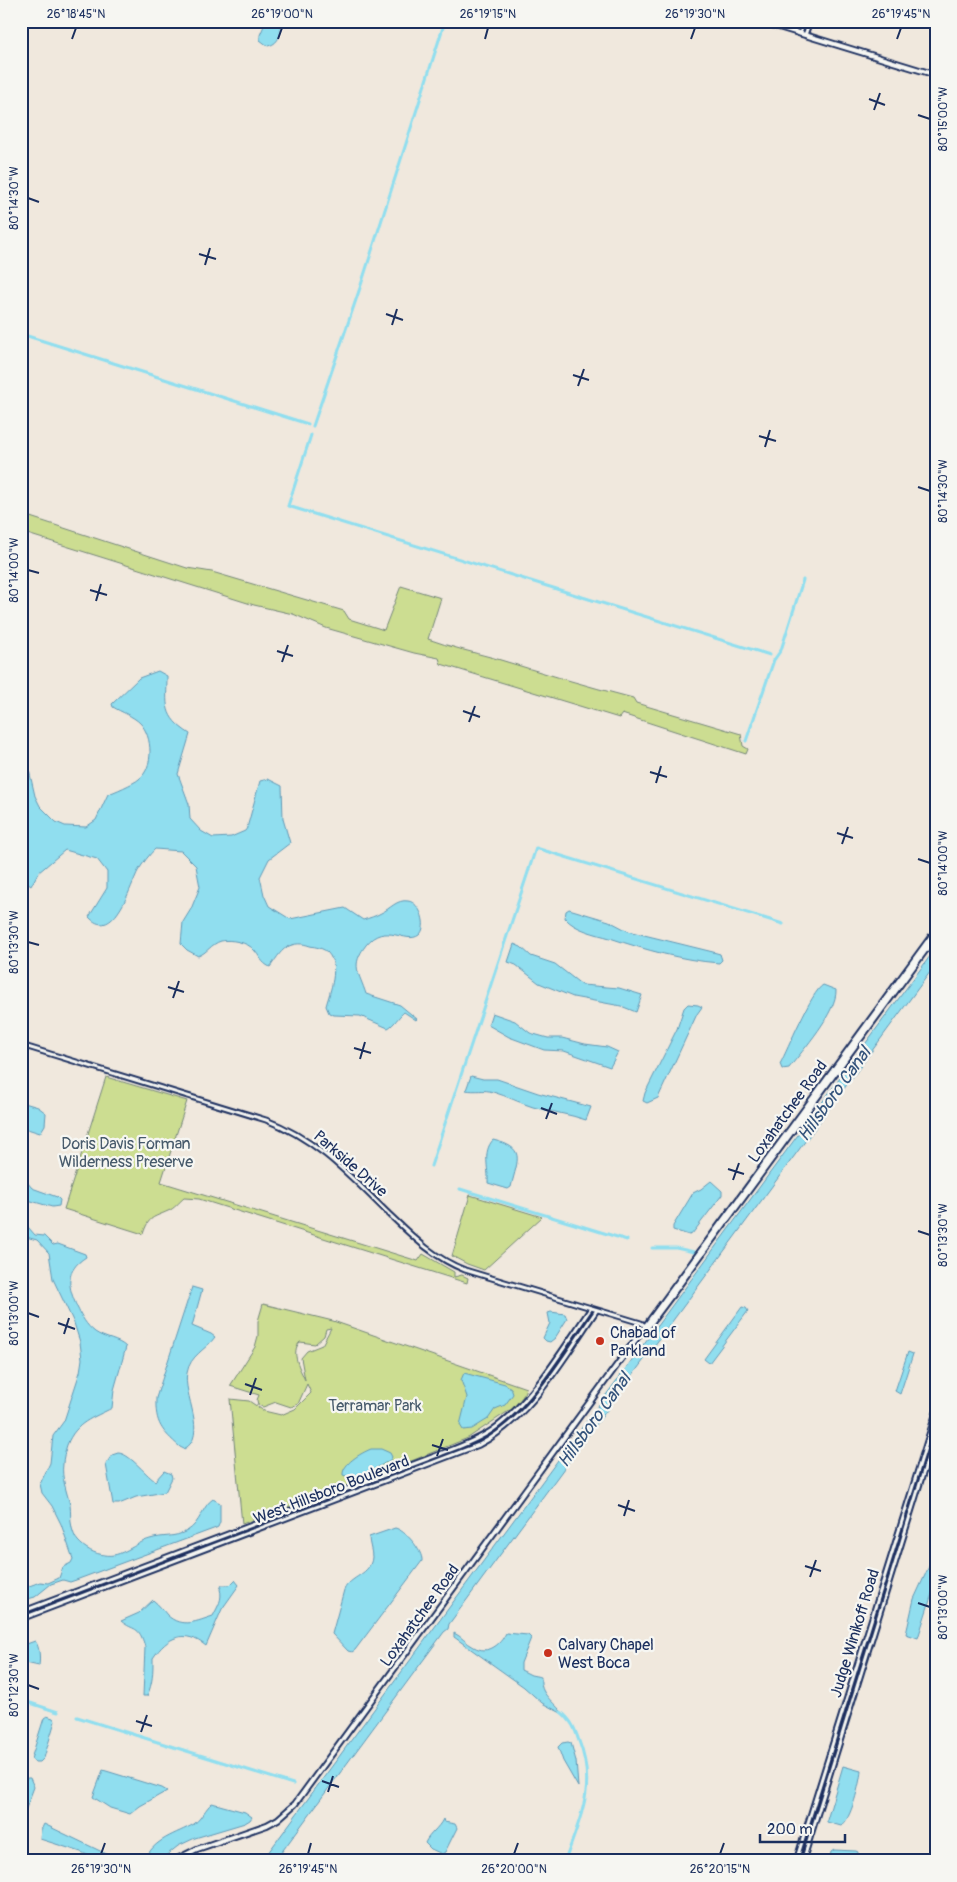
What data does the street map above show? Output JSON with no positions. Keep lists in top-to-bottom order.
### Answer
{
  "streets": {
    "main road": ["Loxahatchee Road"],
    "street": ["Parkside Drive", "West Hillsboro Boulevard", "Judge Winikoff Road"]
  },
  "crossings": [
    ["Loxahatchee Road", "Parkside Drive"],
    ["Parkside Drive", "West Hillsboro Boulevard"]
  ],
  "water": ["Hillsboro Canal"],
  "parks": ["Doris Davis Forman Wilderness Preserve", "Terramar Park"],
  "places": ["Chabad of Parkland", "Calvary Chapel West Boca"],
  "scale_bar": "200 m",
  "coordinates": [
    "26°18'45\"N",
    "26°19'00\"N",
    "26°19'15\"N",
    "26°19'30\"N",
    "26°19'45\"N",
    "80°15'00\"W",
    "80°14'30\"W",
    "80°14'00\"W",
    "80°13'30\"W",
    "80°13'00\"W",
    "80°12'30\"W",
    "26°20'00\"N",
    "26°20'15\"N"
  ]
}
